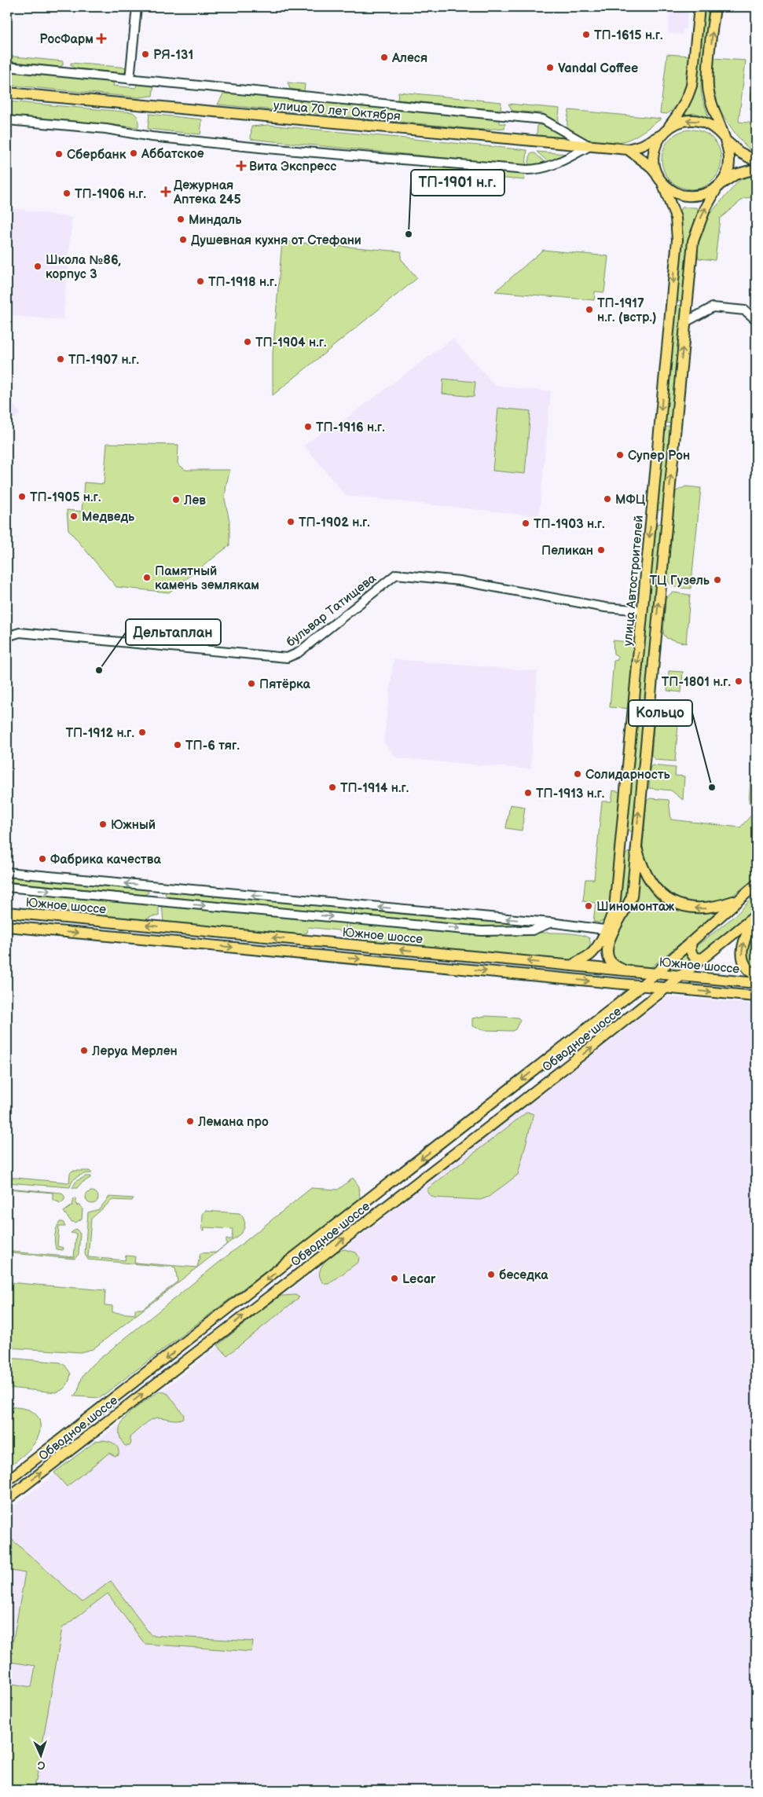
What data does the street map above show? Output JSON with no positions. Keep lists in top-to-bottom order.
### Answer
{
  "streets": {
    "main road": [
      "улица 70 лет Октября",
      "улица Автостроителей",
      "Южное шоссе",
      "Обводное шоссе"
    ],
    "street": ["бульвар Татищева"]
  },
  "crossings": [
    ["улица 70 лет Октября", "улица Автостроителей"],
    ["улица Автостроителей", "бульвар Татищева"],
    ["улица Автостроителей", "Южное шоссе"],
    ["улица Автостроителей", "Обводное шоссе"],
    ["Южное шоссе", "Обводное шоссе"]
  ],
  "places": {
    "other": [
      "ТП-1615 н.г.",
      "РЯ-131",
      "Алеся",
      "Vandal Coffee",
      "Аббатское",
      "Сбербанк",
      "ТП-1906 н.г.",
      "Миндаль",
      "ТП-1901 н.г.",
      "Душевная кухня от Стефани",
      "Школа №86, корпус 3",
      "ТП-1918 н.г.",
      "ТП-1917 н.г. (встр.)",
      "ТП-1904 н.г.",
      "ТП-1907 н.г.",
      "ТП-1916 н.г.",
      "Супер Рон",
      "ТП-1905 н.г.",
      "МФЦ",
      "Лев",
      "Медведь",
      "ТП-1902 н.г.",
      "ТП-1903 н.г.",
      "Пеликан",
      "Памятный камень землякам",
      "ТЦ Гузель",
      "Дельтаплан",
      "ТП-1801 н.г.",
      "Пятёрка",
      "ТП-1912 н.г.",
      "ТП-6 тяг.",
      "Солидарность",
      "ТП-1914 н.г.",
      "Кольцо",
      "ТП-1913 н.г.",
      "Южный",
      "Фабрика качества",
      "Шиномонтаж",
      "Леруа Мерлен",
      "Лемана про",
      "беседка",
      "Lecar"
    ],
    "health": ["РосФарм", "Вита Экспресс", "Дежурная Аптека 245"]
  },
  "north": "bottom"
}
